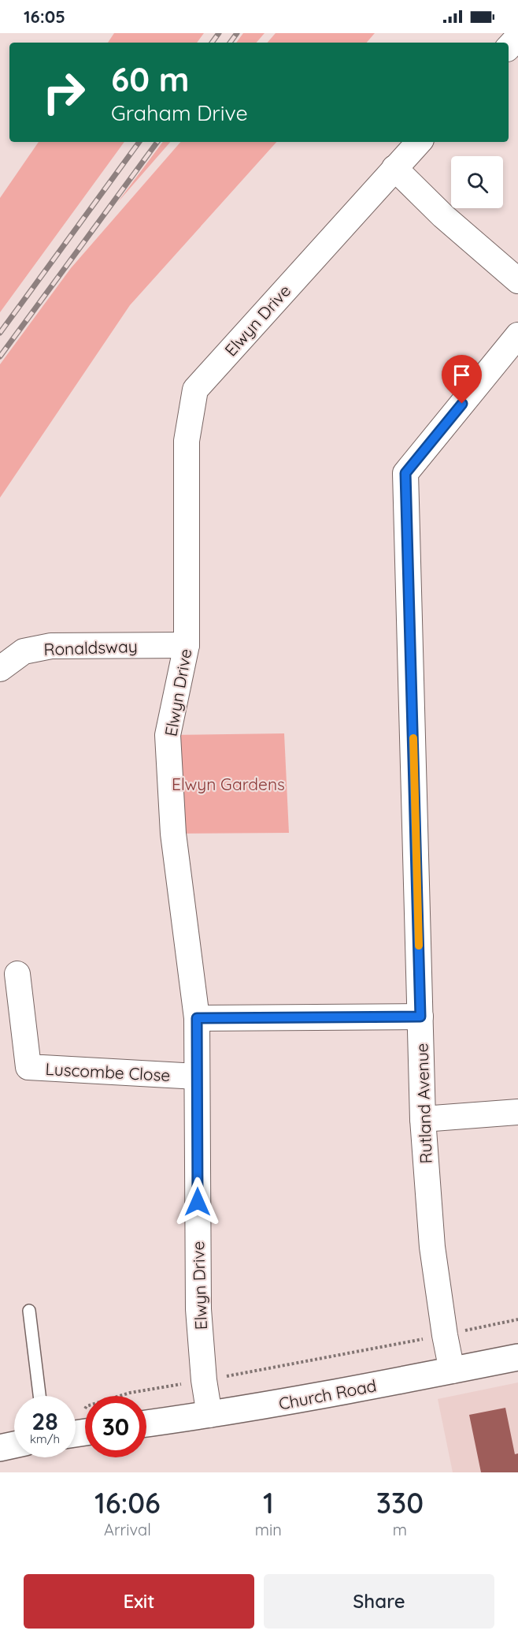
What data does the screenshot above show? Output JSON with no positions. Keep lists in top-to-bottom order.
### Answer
{
  "streets": {
    "street": [
      "Elwyn Drive",
      "Ronaldsway",
      "Luscombe Close",
      "Rutland Avenue",
      "Church Road"
    ]
  },
  "crossings": [
    ["Elwyn Drive", "Ronaldsway"],
    ["Elwyn Drive", "Luscombe Close"],
    ["Elwyn Drive", "Church Road"],
    ["Rutland Avenue", "Church Road"]
  ],
  "parks": ["Elwyn Gardens"],
  "page": {
    "status": "16:05",
    "turn": ["60 m", "Graham Drive"],
    "speed": "28 km/h",
    "limit": "30",
    "eta": [
      "16:06",
      "Arrival",
      "1",
      "min",
      "330",
      "m"
    ],
    "buttons": ["Exit", "Share"]
  }
}
